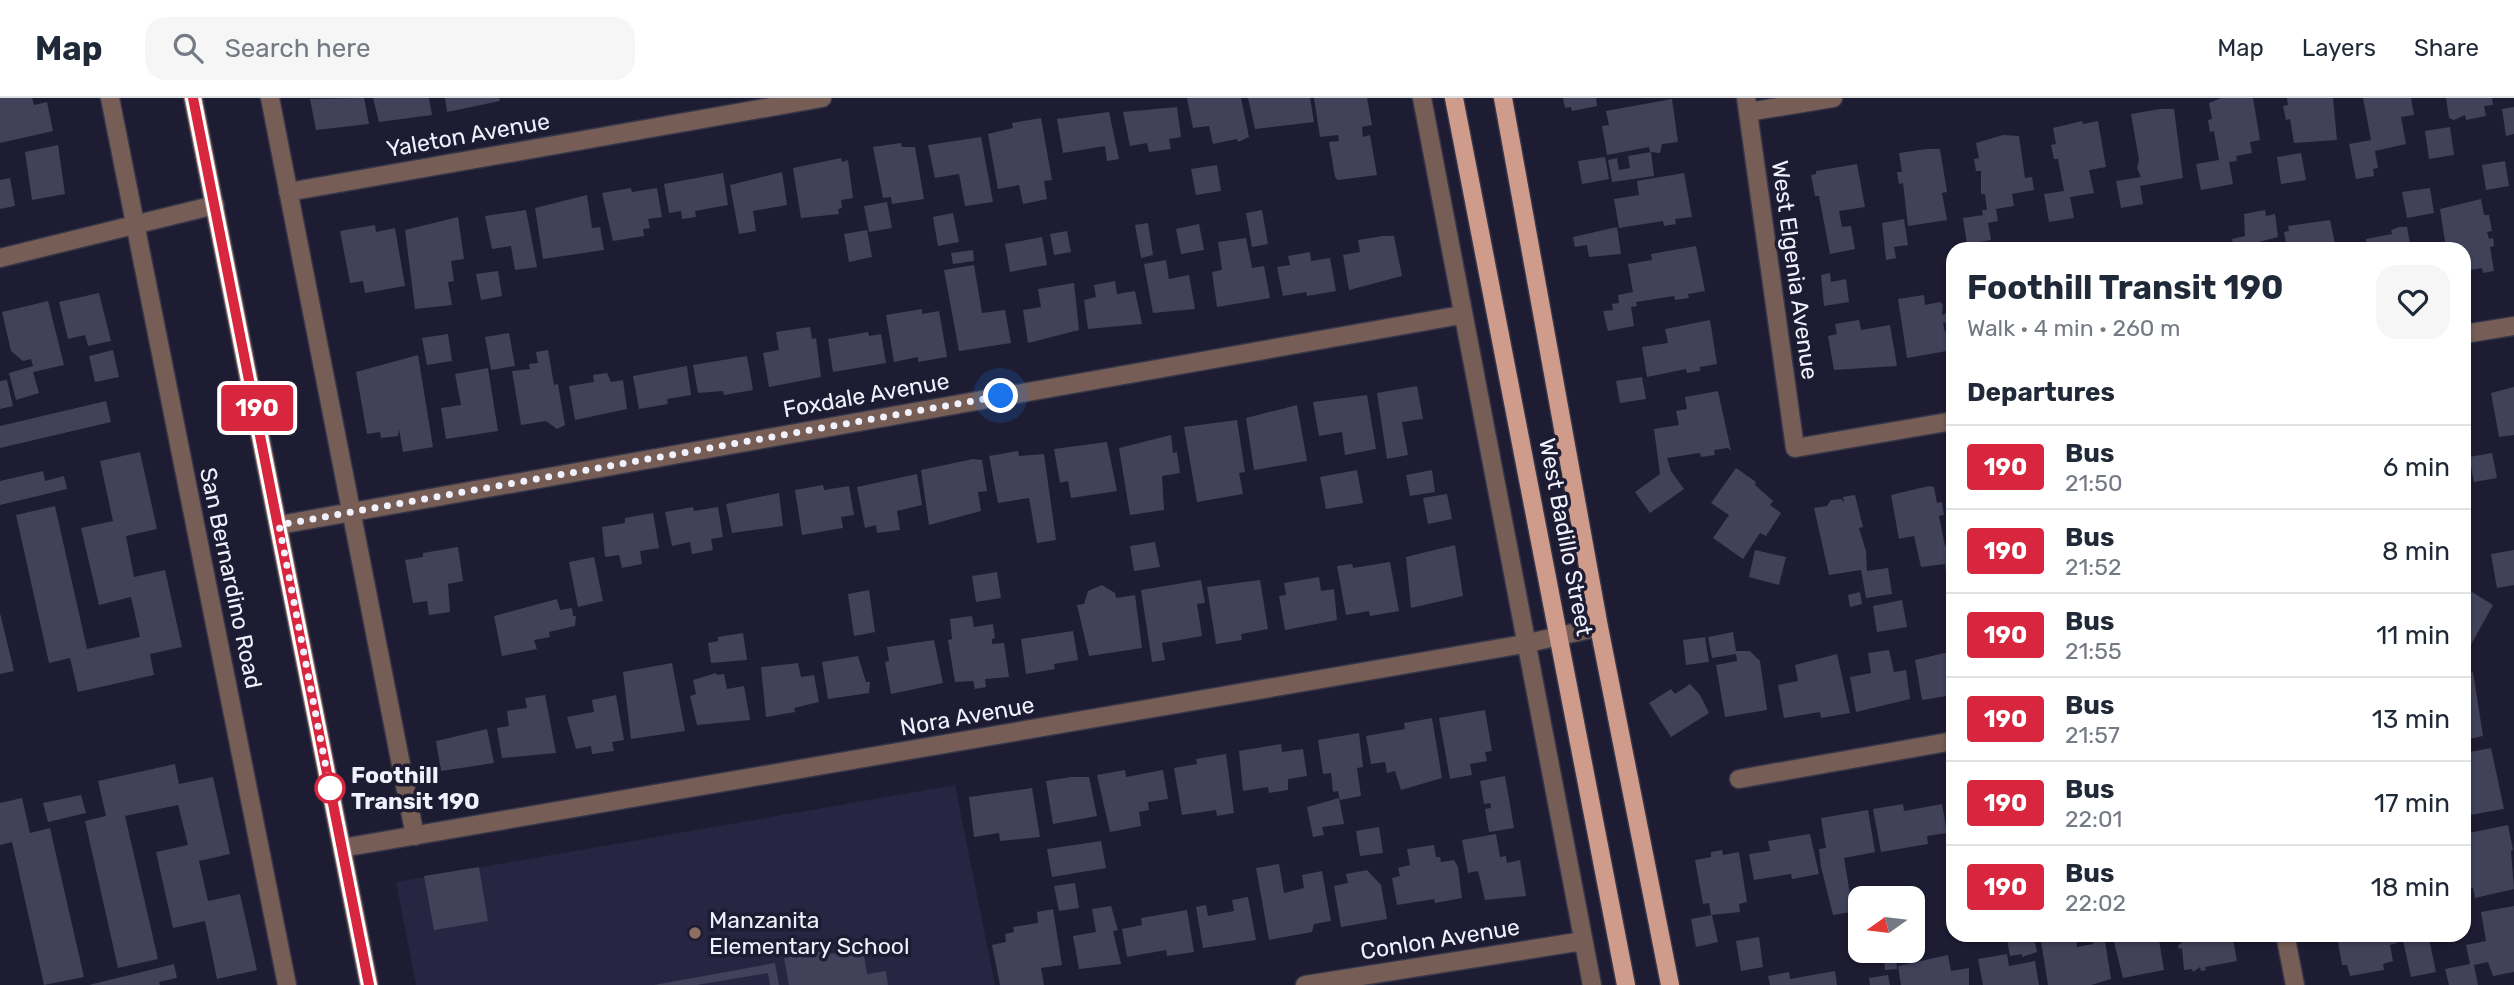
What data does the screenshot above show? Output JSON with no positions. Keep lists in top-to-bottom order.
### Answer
{
  "streets": {
    "main road": ["West Badillo Street"],
    "street": [
      "Yaleton Avenue",
      "West Elgenia Avenue",
      "Foxdale Avenue",
      "San Bernardino Road",
      "Nora Avenue",
      "Conlon Avenue"
    ]
  },
  "crossings": [
    ["West Badillo Street", "Nora Avenue"]
  ],
  "places": ["Foothill Transit 190", "Manzanita Elementary School"],
  "lines": ["bus line 190"],
  "north": "left",
  "page": {
    "header": "Map",
    "search": "Search here",
    "nav": ["Map", "Layers", "Share"],
    "on_map": "190",
    "heading": [
      ["Foothill Transit 190", "Walk · 4 min · 260 m"],
      "Departures"
    ],
    "list": [
      {
        "mark": "190",
        "name": "Bus",
        "note": "21:50",
        "value": "6 min"
      },
      {
        "mark": "190",
        "name": "Bus",
        "note": "21:52",
        "value": "8 min"
      },
      {
        "mark": "190",
        "name": "Bus",
        "note": "21:55",
        "value": "11 min"
      },
      {
        "mark": "190",
        "name": "Bus",
        "note": "21:57",
        "value": "13 min"
      },
      {
        "mark": "190",
        "name": "Bus",
        "note": "22:01",
        "value": "17 min"
      },
      {
        "mark": "190",
        "name": "Bus",
        "note": "22:02",
        "value": "18 min"
      }
    ]
  }
}
